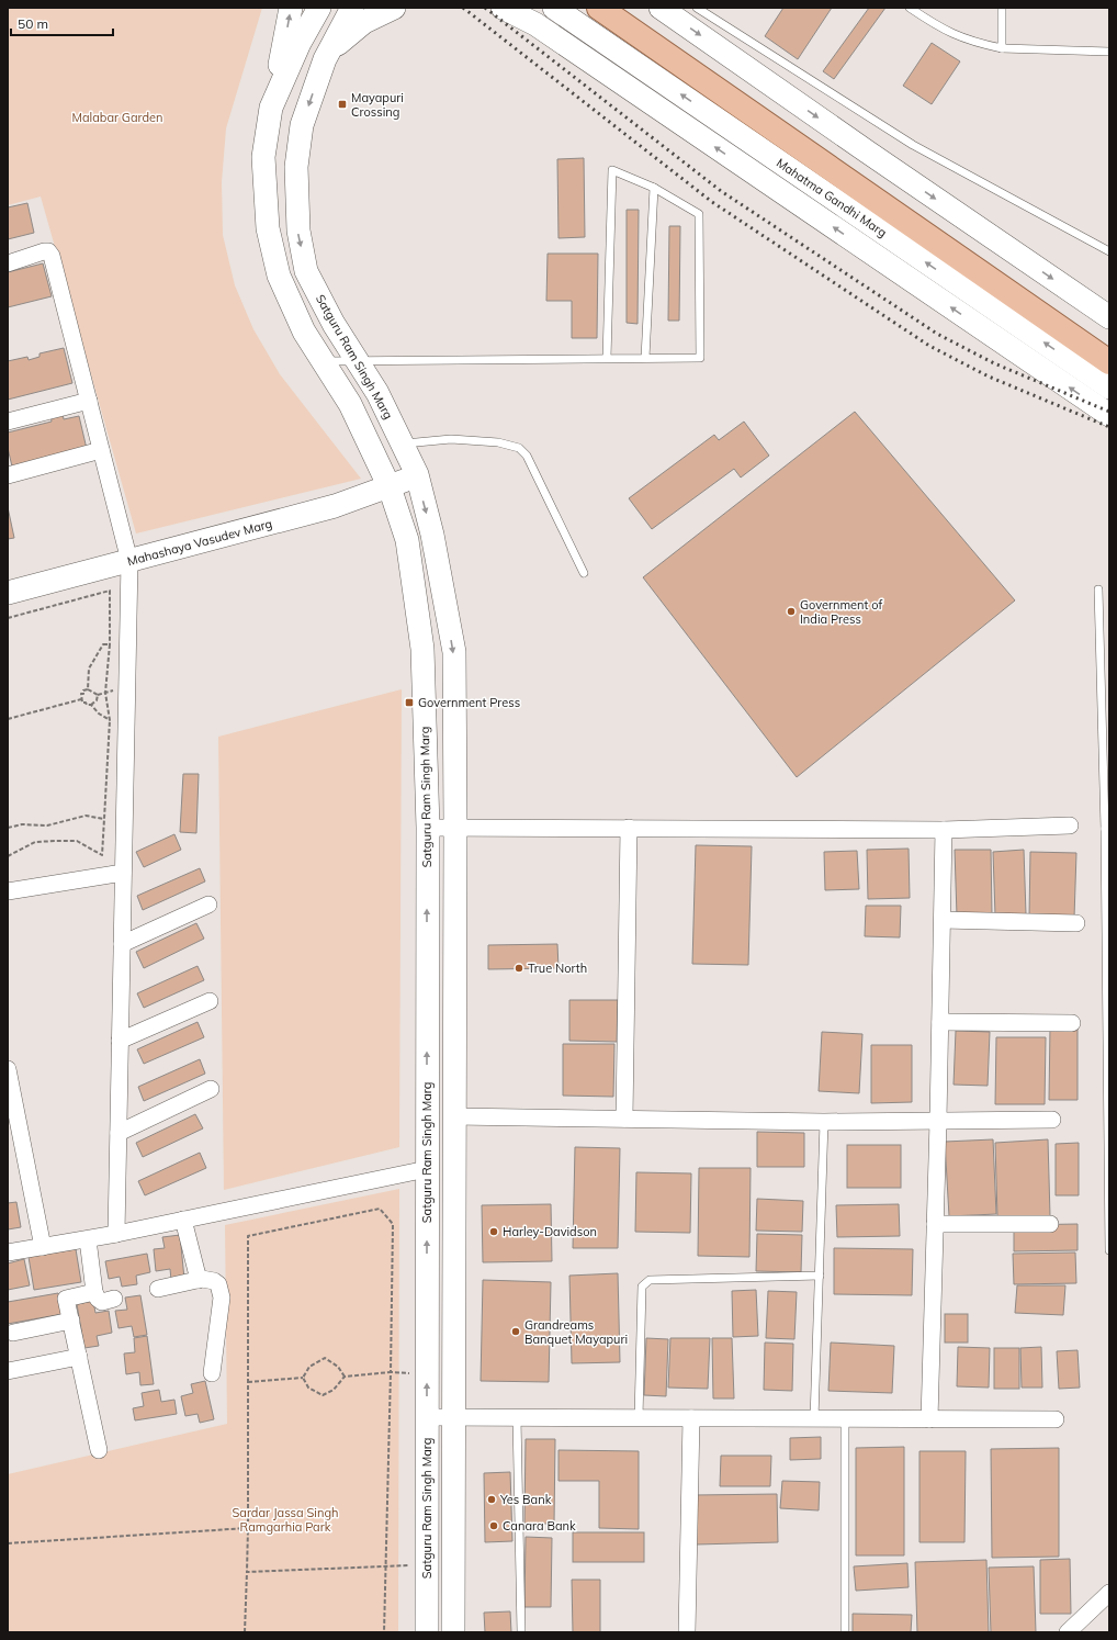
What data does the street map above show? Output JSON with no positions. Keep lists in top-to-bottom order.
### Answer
{
  "streets": {
    "main road": ["Mahatma Gandhi Marg", "Satguru Ram Singh Marg", "Mahashaya Vasudev Marg"]
  },
  "crossings": [
    ["Satguru Ram Singh Marg", "Mahashaya Vasudev Marg"]
  ],
  "parks": ["Malabar Garden", "Sardar Jassa Singh Ramgarhia Park"],
  "places": {
    "transit": ["Mayapuri Crossing", "Government Press"],
    "other": [
      "Government of India Press",
      "True North",
      "Harley-Davidson",
      "Grandreams Banquet Mayapuri",
      "Yes Bank",
      "Canara Bank"
    ]
  },
  "scale_bar": "50 m"
}
